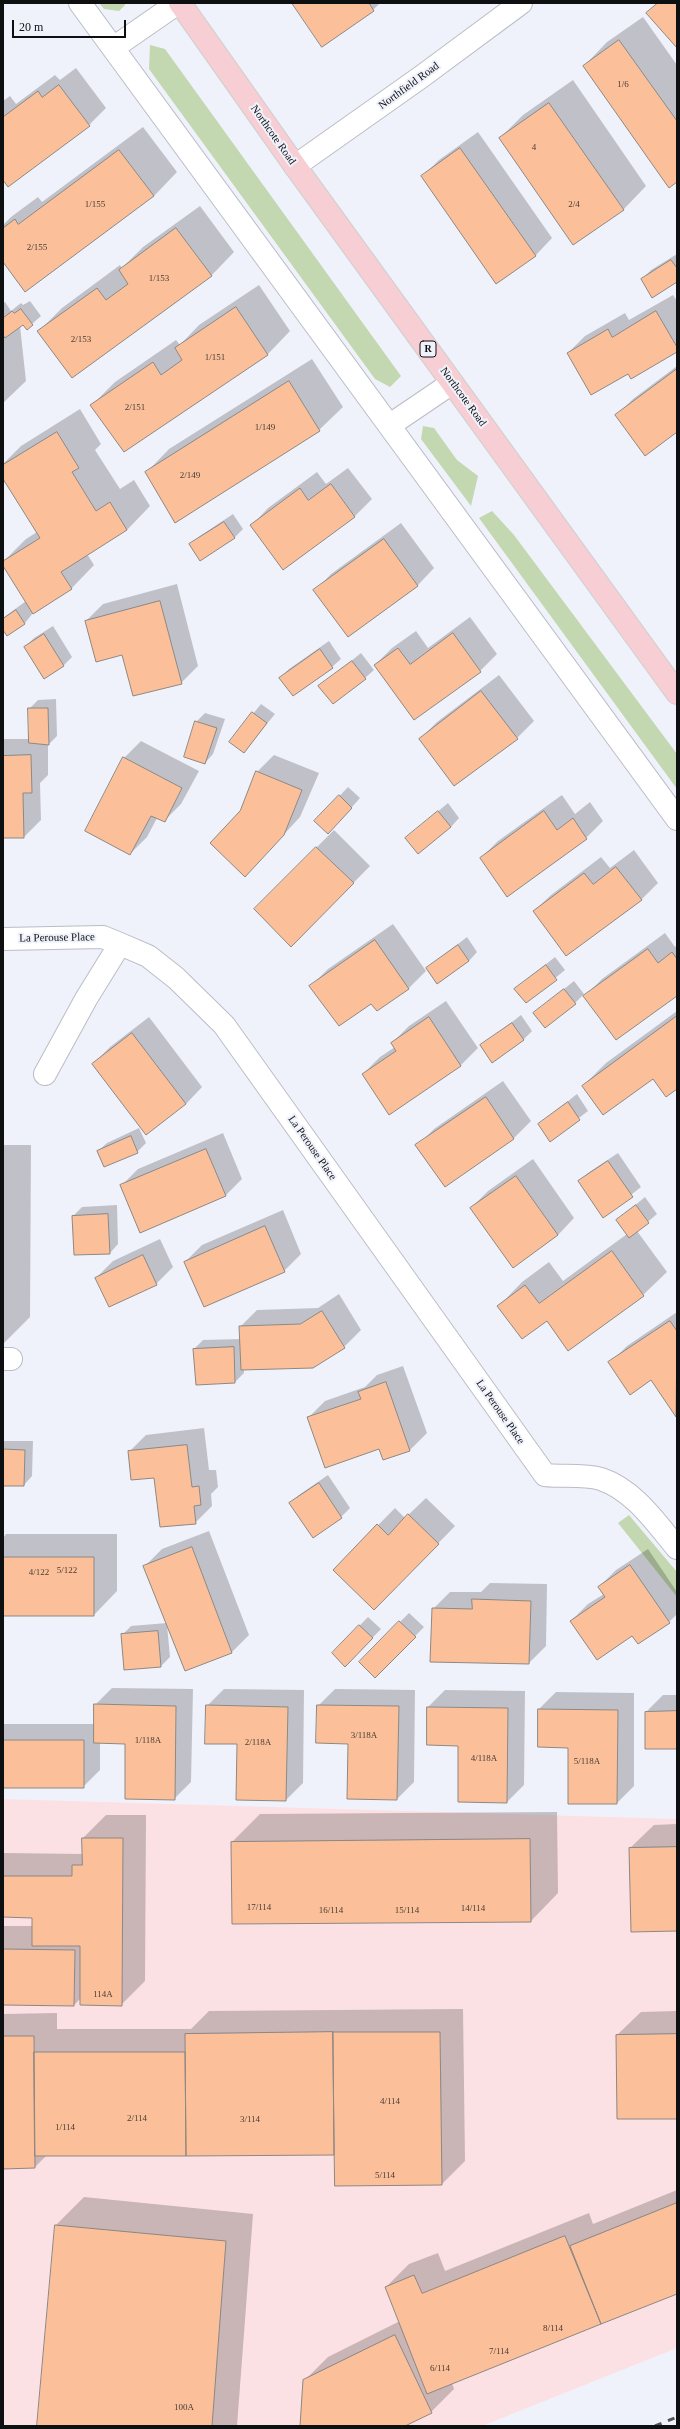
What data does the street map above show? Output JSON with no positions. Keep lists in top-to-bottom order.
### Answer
{
  "streets": {
    "main road": ["Northcote Road", "R"],
    "street": ["Northfield Road", "La Perouse Place"]
  },
  "crossings": [
    ["Northfield Road", "Northcote Road"]
  ],
  "house_numbers": [
    "1/6",
    "4",
    "1/155",
    "2/4",
    "2/155",
    "1/153",
    "2/153",
    "1/151",
    "2/151",
    "1/149",
    "2/149",
    "5/122",
    "4/122",
    "3/118A",
    "1/118A",
    "2/118A",
    "4/118A",
    "5/118A",
    "17/114",
    "14/114",
    "16/114",
    "15/114",
    "114A",
    "4/114",
    "2/114",
    "3/114",
    "1/114",
    "5/114",
    "8/114",
    "7/114",
    "6/114",
    "100A"
  ],
  "scale_bar": "20 m"
}
